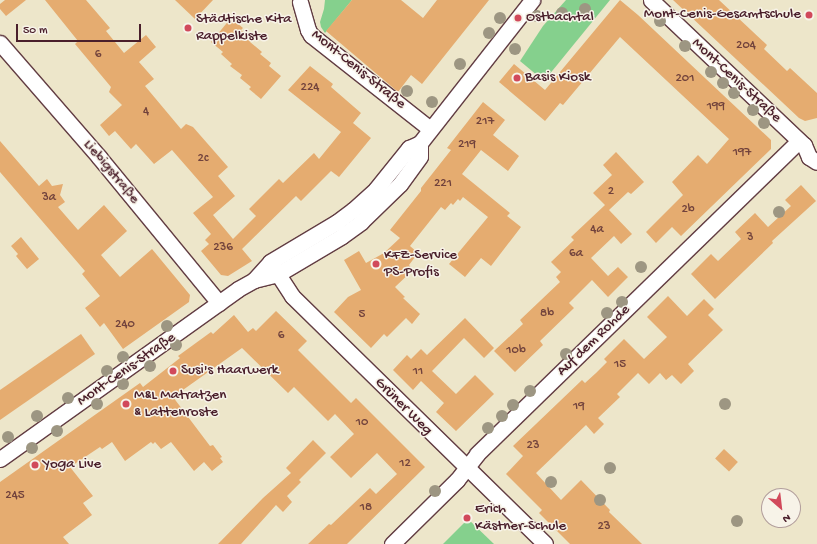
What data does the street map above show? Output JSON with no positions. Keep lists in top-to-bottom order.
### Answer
{
  "streets": {
    "street": [
      "Mont-Cenis-Straße",
      "Liebigstraße",
      "Auf dem Rohde",
      "Grüner Weg"
    ]
  },
  "crossings": [
    ["Mont-Cenis-Straße", "Liebigstraße"],
    ["Mont-Cenis-Straße", "Auf dem Rohde"],
    ["Mont-Cenis-Straße", "Grüner Weg"],
    ["Auf dem Rohde", "Grüner Weg"]
  ],
  "places": [
    "Mont-Cenis-Gesamtschule",
    "Ostbachtal",
    "Städtische Kita Rappelkiste",
    "Basis Kiosk",
    "KFZ-Service PS-Profis",
    "Susi's Haarwerk",
    "M&L Matratzen & Lattenroste",
    "Yoga Live",
    "Erich Kästner-Schule"
  ],
  "house_numbers": [
    "204",
    "6",
    "201",
    "224",
    "199",
    "4",
    "217",
    "219",
    "197",
    "2c",
    "221",
    "2",
    "3a",
    "2b",
    "4a",
    "3",
    "236",
    "6a",
    "8b",
    "5",
    "240",
    "6",
    "10b",
    "15",
    "11",
    "19",
    "10",
    "23",
    "12",
    "245",
    "18",
    "23"
  ],
  "scale_bar": "50 m",
  "north": "bottom right"
}
